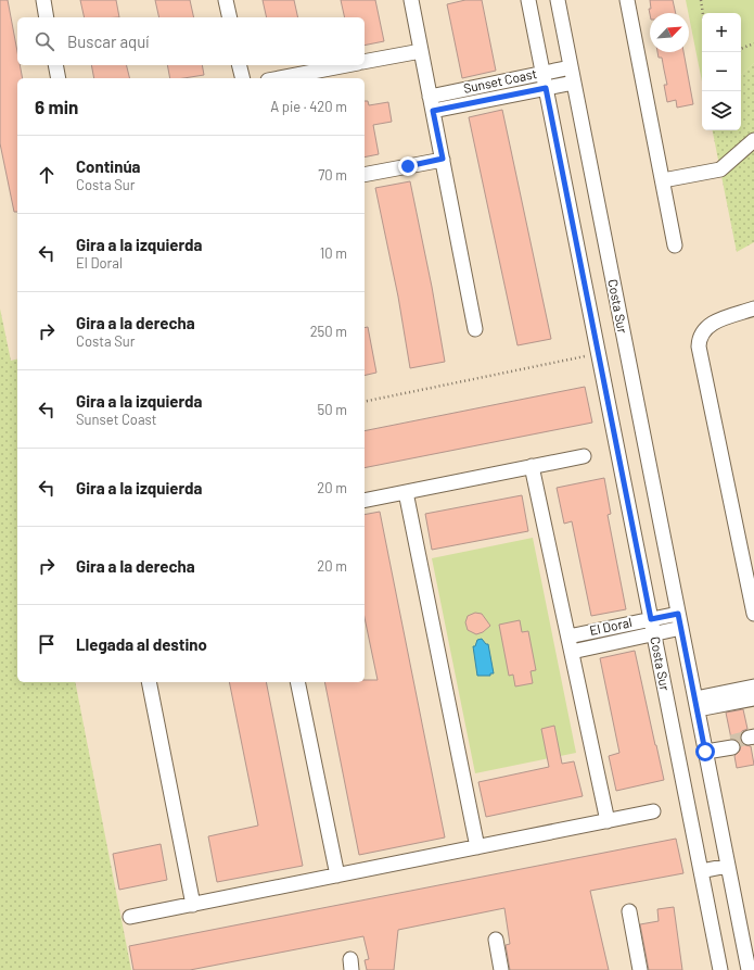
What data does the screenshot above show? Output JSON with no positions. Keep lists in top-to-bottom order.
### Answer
{
  "streets": {
    "street": ["Sunset Coast", "Costa Sur", "El Doral"]
  },
  "crossings": [
    ["Sunset Coast", "Costa Sur"],
    ["Costa Sur", "El Doral"]
  ],
  "north": "top right",
  "page": {
    "map_buttons": ["+", "−"],
    "search": "Buscar aquí",
    "heading": ["6 min", "A pie · 420 m"],
    "list": [
      ["Continúa", "Costa Sur", "70 m"],
      ["Gira a la izquierda", "El Doral", "10 m"],
      ["Gira a la derecha", "Costa Sur", "250 m"],
      ["Gira a la izquierda", "Sunset Coast", "50 m"],
      ["Gira a la izquierda", "20 m"],
      ["Gira a la derecha", "20 m"],
      "Llegada al destino"
    ]
  }
}
